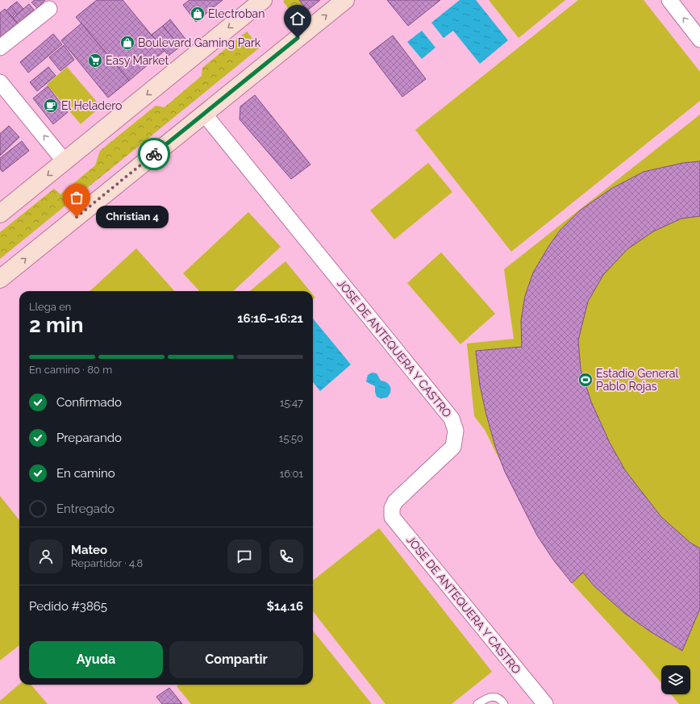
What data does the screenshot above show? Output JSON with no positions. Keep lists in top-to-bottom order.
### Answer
{
  "streets": {
    "street": ["JOSE DE ANTEQUERA Y CASTRO"]
  },
  "places": {
    "shop": ["Electroban", "Boulevard Gaming Park"],
    "supermarket": ["Easy Market"],
    "cafe": ["El Heladero"],
    "other": ["Christian 4"],
    "sports": ["Estadio General Pablo Rojas"]
  },
  "page": {
    "bubble": "Christian 4",
    "heading": ["2 min", "Llega en", "16:16–16:21"],
    "panel": [
      "Mateo",
      "Repartidor · 4.8",
      "Pedido #3865",
      "$14.16"
    ],
    "bar": "En camino · 80 m",
    "list": [
      ["Confirmado", "15:47"],
      ["Preparando", "15:50"],
      ["En camino", "16:01"],
      "Entregado"
    ],
    "buttons": ["Ayuda", "Compartir"]
  }
}
